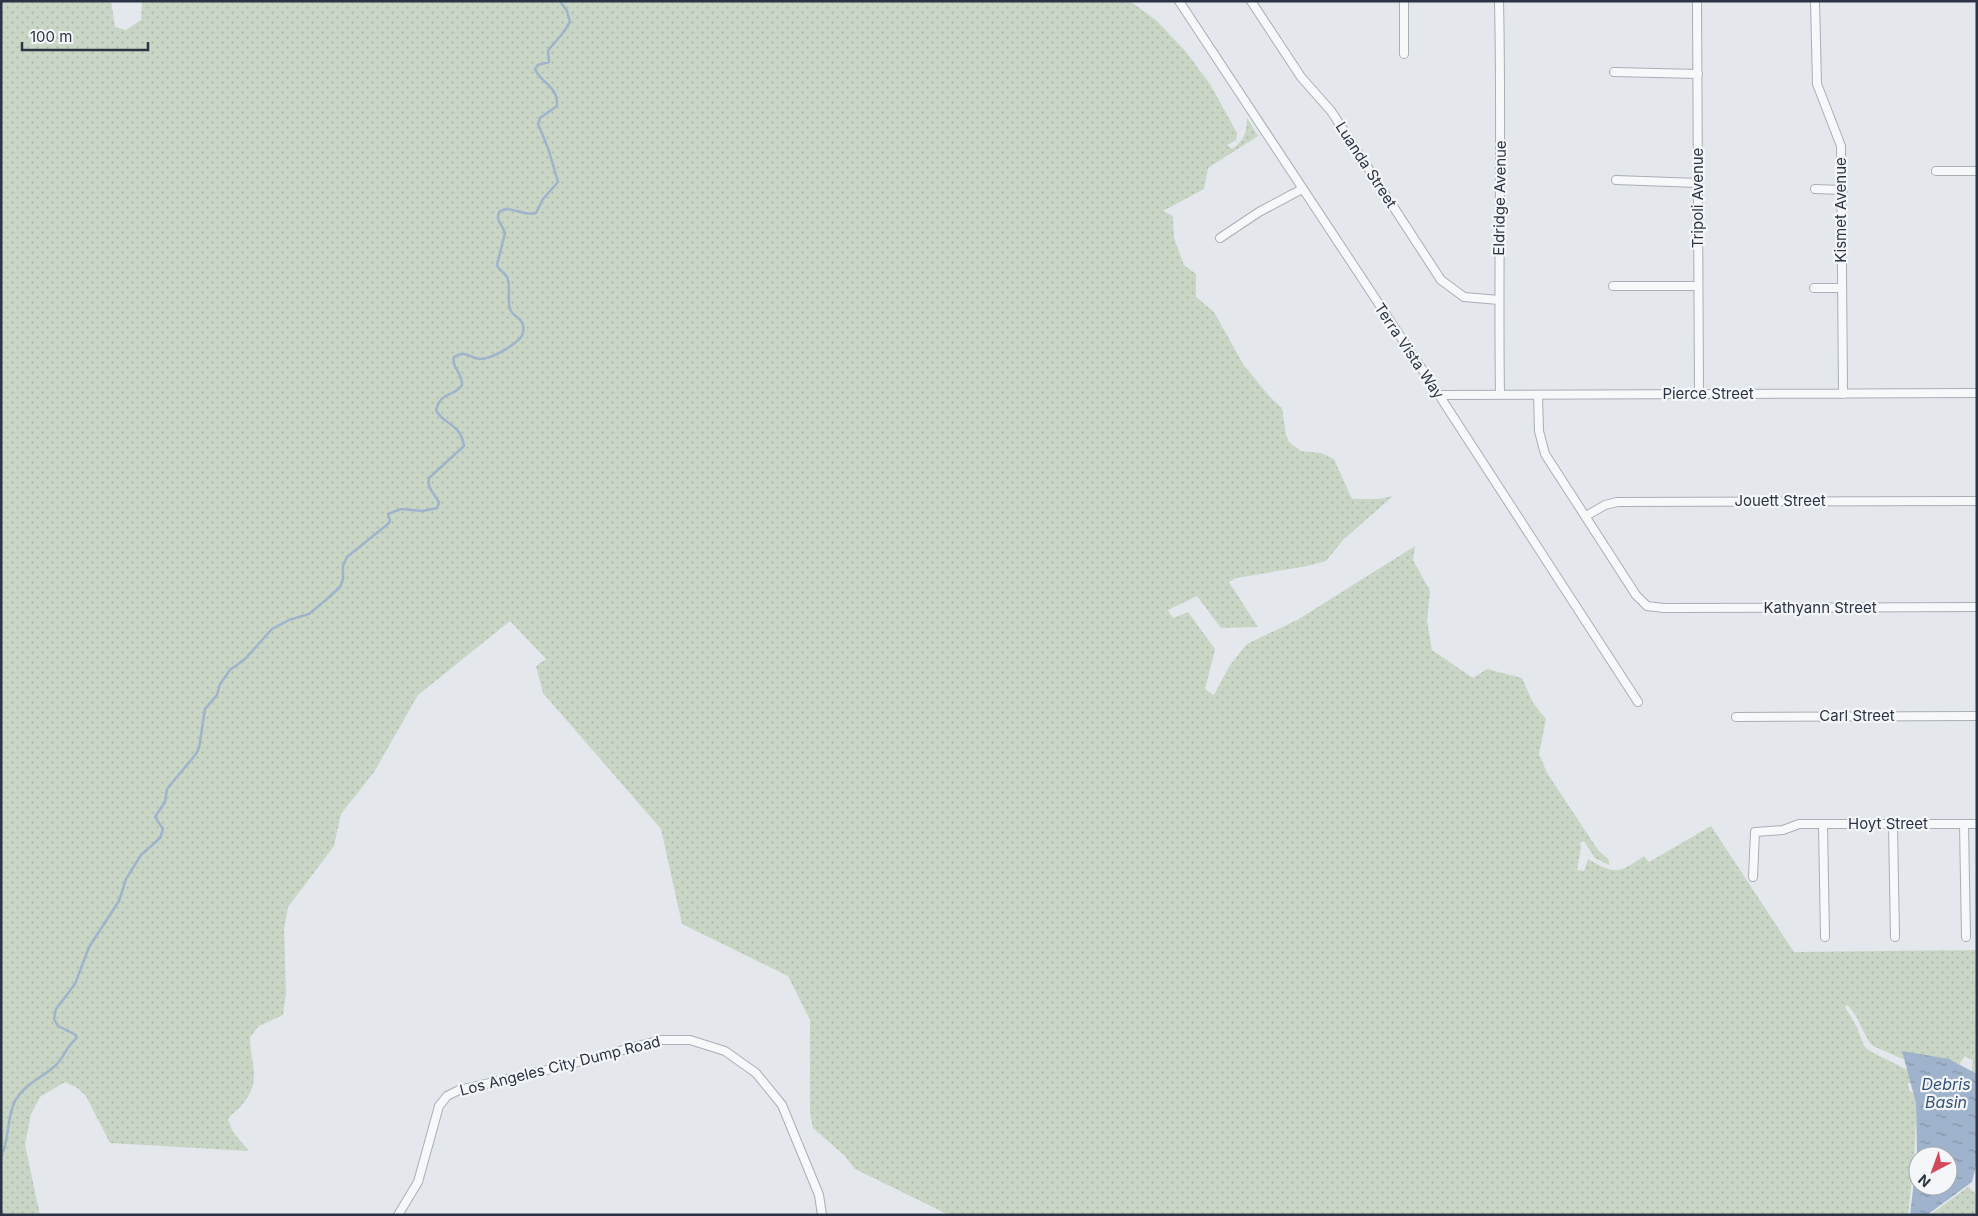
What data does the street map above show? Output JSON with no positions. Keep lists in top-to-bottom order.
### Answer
{
  "streets": {
    "street": [
      "Luanda Street",
      "Eldridge Avenue",
      "Tripoli Avenue",
      "Kismet Avenue",
      "Terra Vista Way",
      "Pierce Street",
      "Jouett Street",
      "Kathyann Street",
      "Carl Street",
      "Hoyt Street",
      "Los Angeles City Dump Road"
    ]
  },
  "crossings": [
    ["Luanda Street", "Eldridge Avenue"],
    ["Eldridge Avenue", "Pierce Street"],
    ["Tripoli Avenue", "Pierce Street"],
    ["Kismet Avenue", "Pierce Street"],
    ["Terra Vista Way", "Pierce Street"],
    ["Jouett Street", "Kathyann Street"]
  ],
  "water": ["Debris Basin"],
  "scale_bar": "100 m",
  "north": "bottom left"
}
